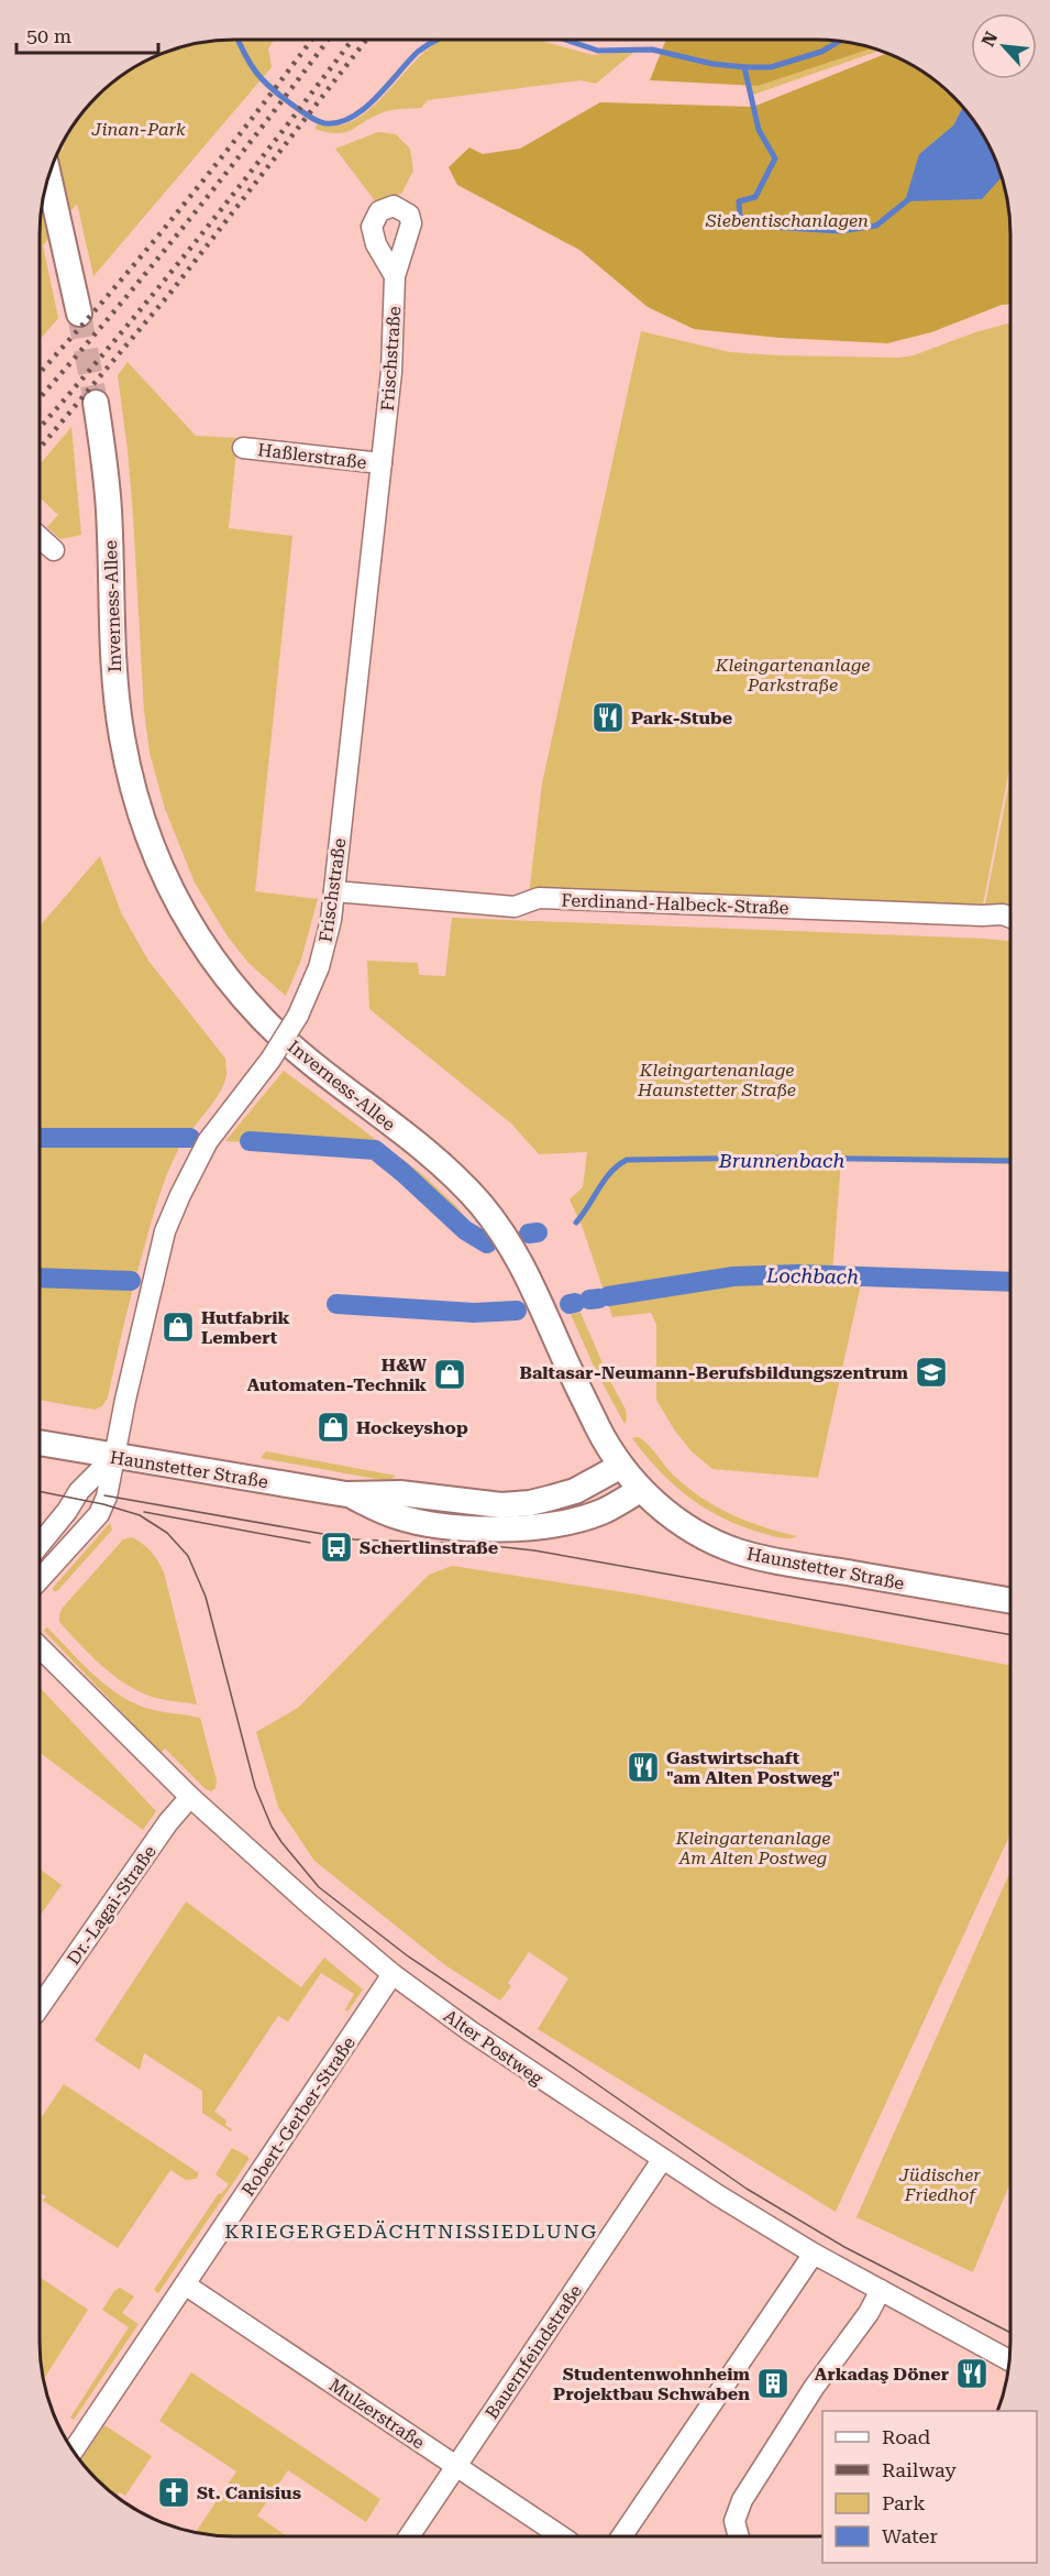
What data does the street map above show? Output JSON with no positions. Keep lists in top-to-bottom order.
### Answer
{
  "streets": {
    "main road": ["Inverness-Allee", "Haunstetter Straße"],
    "street": [
      "Frischstraße",
      "Haßlerstraße",
      "Ferdinand-Halbeck-Straße",
      "Dr.-Lagai-Straße",
      "Alter Postweg",
      "Robert-Gerber-Straße",
      "Bauernfeindstraße",
      "Mulzerstraße"
    ]
  },
  "crossings": [
    ["Frischstraße", "Haßlerstraße"],
    ["Frischstraße", "Ferdinand-Halbeck-Straße"],
    ["Frischstraße", "Haunstetter Straße"],
    ["Inverness-Allee", "Haunstetter Straße"],
    ["Dr.-Lagai-Straße", "Alter Postweg"],
    ["Alter Postweg", "Robert-Gerber-Straße"],
    ["Alter Postweg", "Bauernfeindstraße"],
    ["Robert-Gerber-Straße", "Mulzerstraße"],
    ["Bauernfeindstraße", "Mulzerstraße"]
  ],
  "districts": ["KRIEGERGEDÄCHTNISSIEDLUNG"],
  "water": ["Brunnenbach", "Lochbach"],
  "parks": [
    "Jinan-Park",
    "Siebentischanlagen",
    "Kleingartenanlage Parkstraße",
    "Kleingartenanlage Haunstetter Straße",
    "Kleingartenanlage Am Alten Postweg",
    "Jüdischer Friedhof"
  ],
  "places": {
    "restaurant": ["Park-Stube", "Gastwirtschaft \"am Alten Postweg\"", "Arkadaş Döner"],
    "shop": ["Hutfabrik Lembert", "H&W Automaten-Technik", "Hockeyshop"],
    "school or university": ["Baltasar-Neumann-Berufsbildungszentrum"],
    "bus stop": ["Schertlinstraße"],
    "building": ["Studentenwohnheim Projektbau Schwaben"],
    "church": ["St. Canisius"]
  },
  "legend": [
    "Road",
    "Railway",
    "Park",
    "Water"
  ],
  "scale_bar": "50 m",
  "north": "top left"
}
